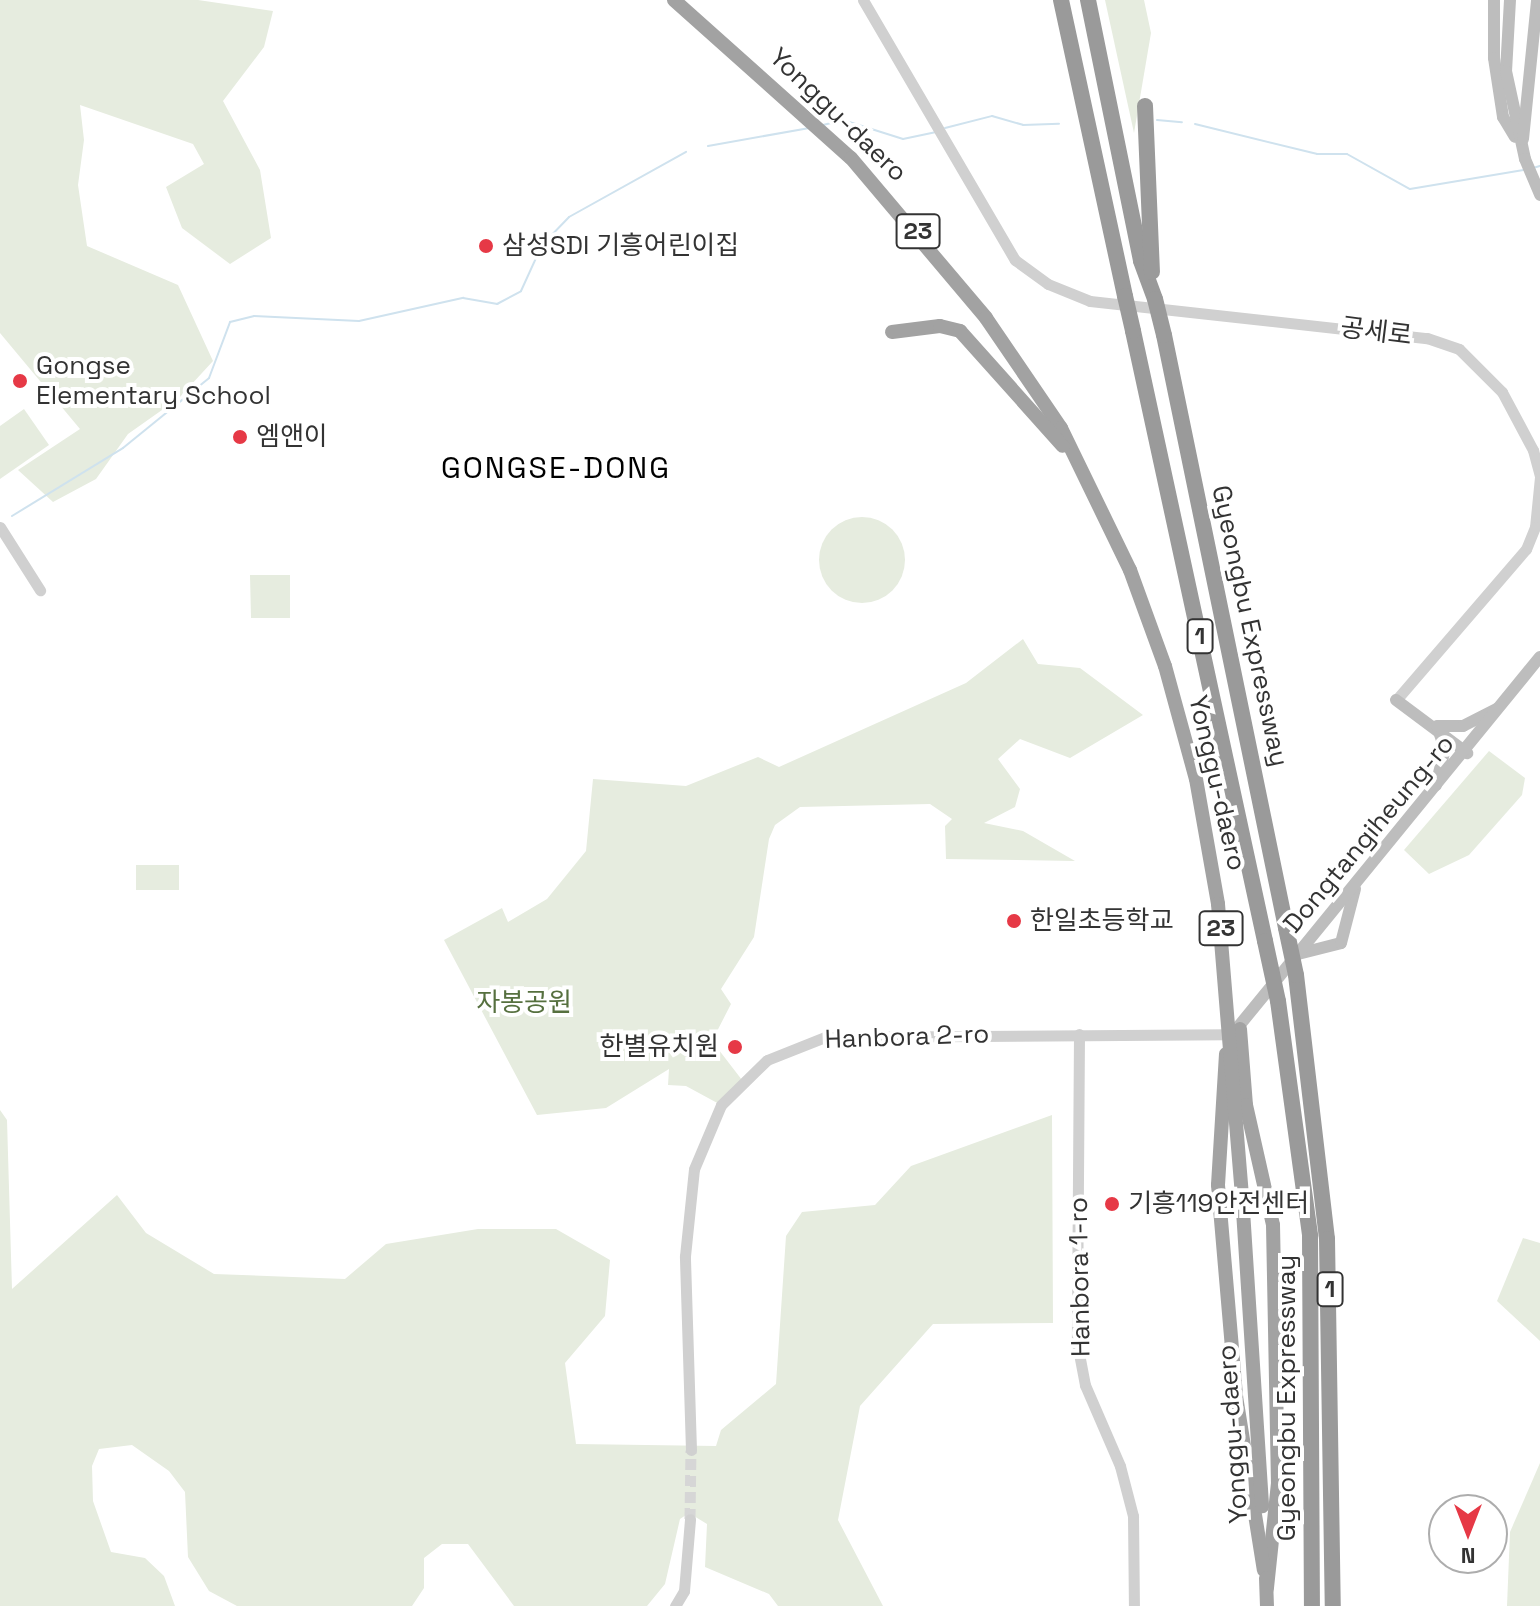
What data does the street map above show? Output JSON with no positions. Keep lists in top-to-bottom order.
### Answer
{
  "streets": {
    "highway": [
      "Yonggu-daero",
      "23",
      "Gyeongbu Expressway",
      "1"
    ],
    "main road": ["Dongtangiheung-ro"],
    "street": ["공세로", "Hanbora 2-ro", "Hanbora 1-ro"]
  },
  "crossings": [
    ["Gyeongbu Expressway", "1"],
    ["Dongtangiheung-ro", "Hanbora 2-ro"],
    ["Hanbora 2-ro", "Hanbora 1-ro"]
  ],
  "districts": ["GONGSE-DONG"],
  "parks": ["자봉공원"],
  "places": [
    "삼성SDI 기흥어린이집",
    "Gongse Elementary School",
    "엠앤이",
    "한일초등학교",
    "한별유치원",
    "기흥119안전센터"
  ],
  "north": "bottom"
}
